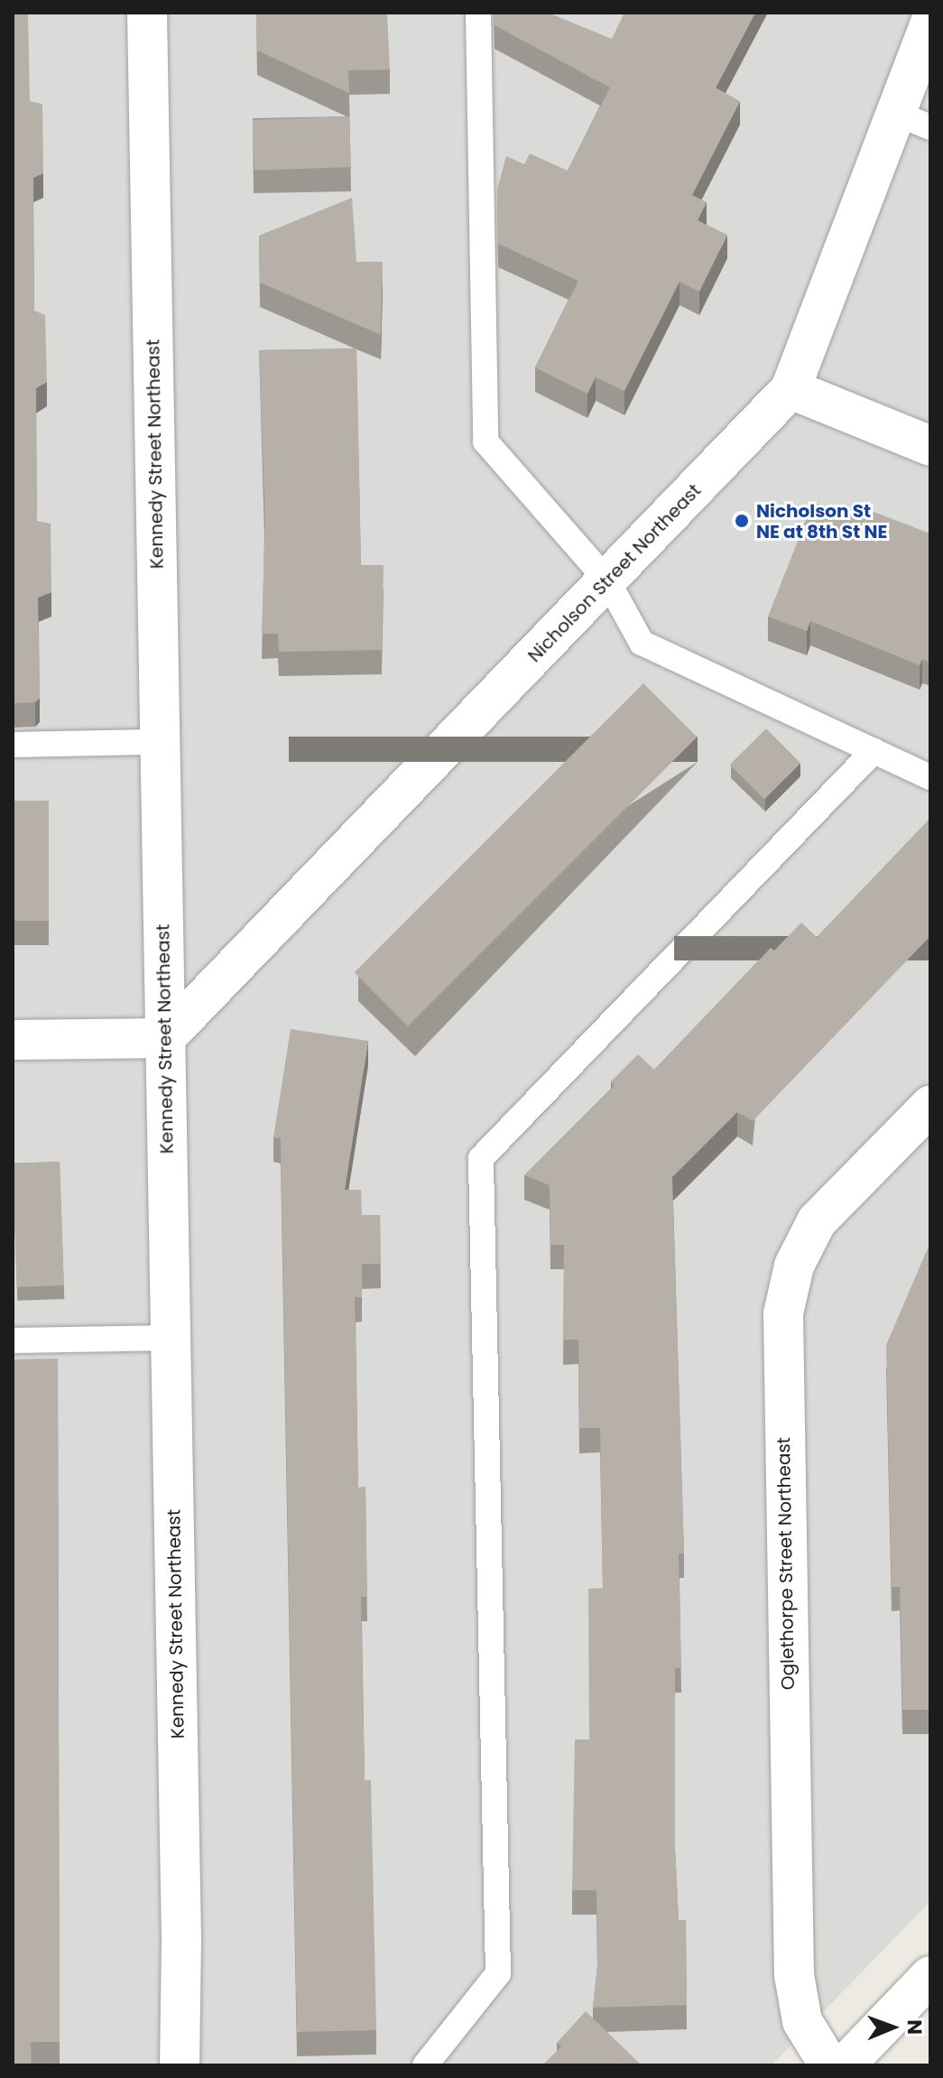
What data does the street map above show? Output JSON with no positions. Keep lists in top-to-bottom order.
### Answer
{
  "streets": {
    "street": ["Kennedy Street Northeast", "Nicholson Street Northeast", "Oglethorpe Street Northeast"]
  },
  "crossings": [
    ["Kennedy Street Northeast", "Nicholson Street Northeast"]
  ],
  "places": ["Nicholson St NE at 8th St NE"],
  "north": "right"
}
